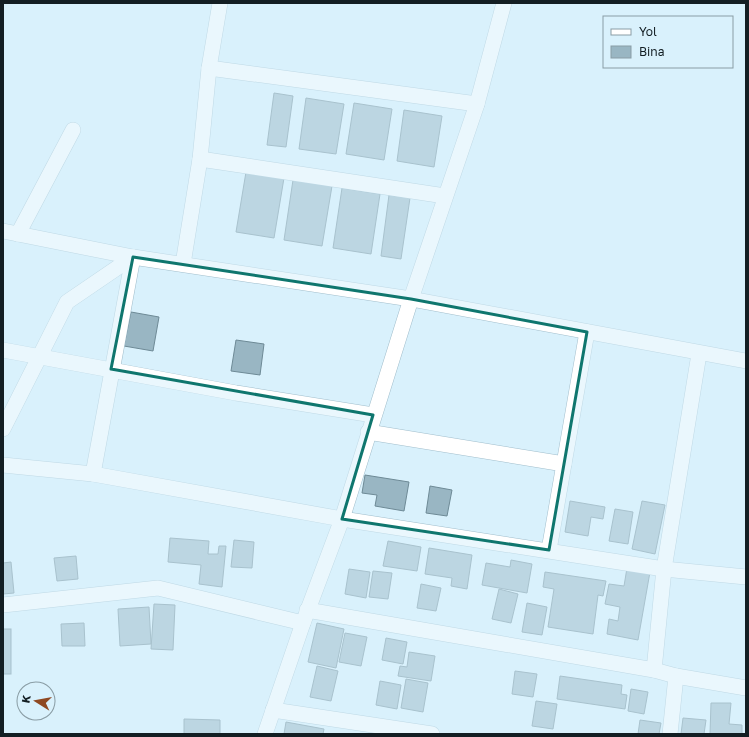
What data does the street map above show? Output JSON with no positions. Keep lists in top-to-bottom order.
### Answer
{
  "legend": ["Yol", "Bina"],
  "north": "left"
}
